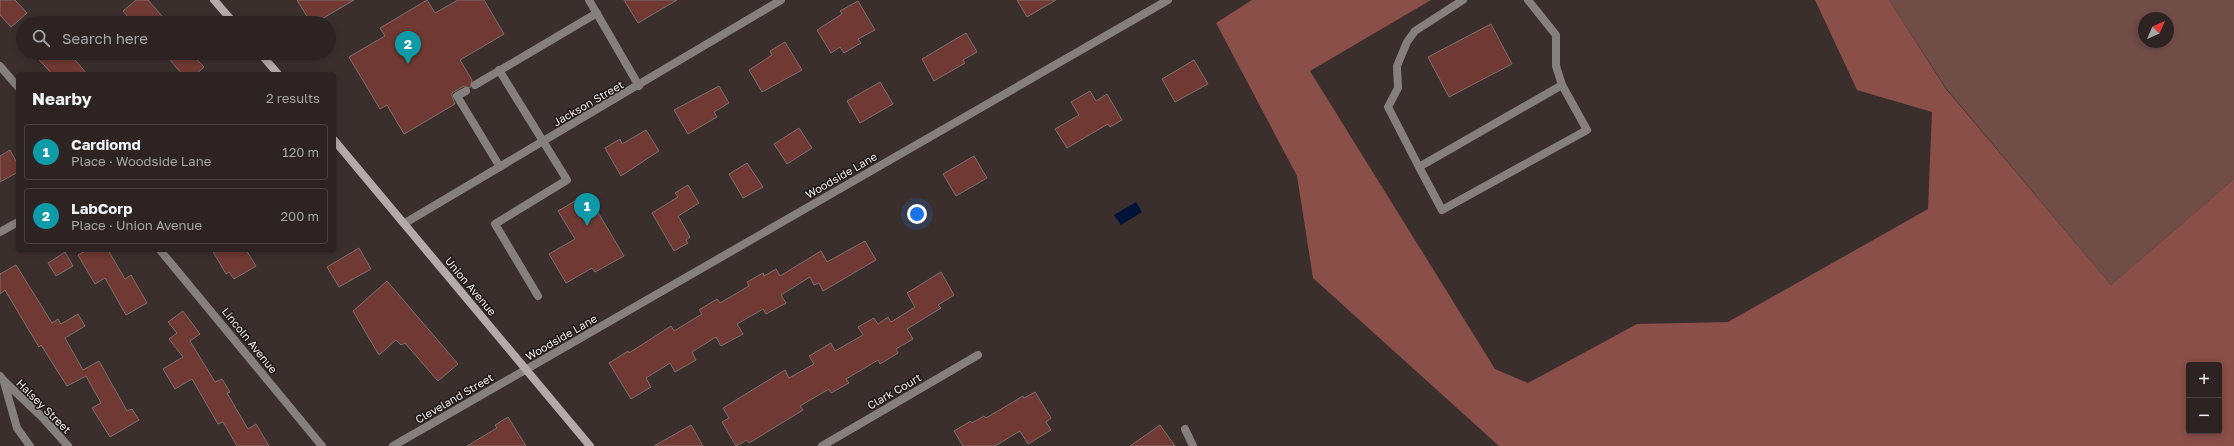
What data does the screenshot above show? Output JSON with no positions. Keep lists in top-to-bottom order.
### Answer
{
  "streets": {
    "street": [
      "Jackson Street",
      "Woodside Lane",
      "Union Avenue",
      "Lincoln Avenue",
      "Clark Court",
      "Cleveland Street",
      "Halsey Street"
    ]
  },
  "crossings": [
    ["Jackson Street", "Union Avenue"],
    ["Woodside Lane", "Union Avenue"],
    ["Woodside Lane", "Cleveland Street"],
    ["Union Avenue", "Cleveland Street"]
  ],
  "north": "top right",
  "page": {
    "search": "Search here",
    "pins": ["2", "1"],
    "heading": ["Nearby", "2 results"],
    "list": [
      {
        "mark": "1",
        "name": "Cardiomd",
        "note": "Place · Woodside Lane",
        "value": "120 m"
      },
      {
        "mark": "2",
        "name": "LabCorp",
        "note": "Place · Union Avenue",
        "value": "200 m"
      }
    ],
    "map_buttons": ["+", "−"]
  }
}
